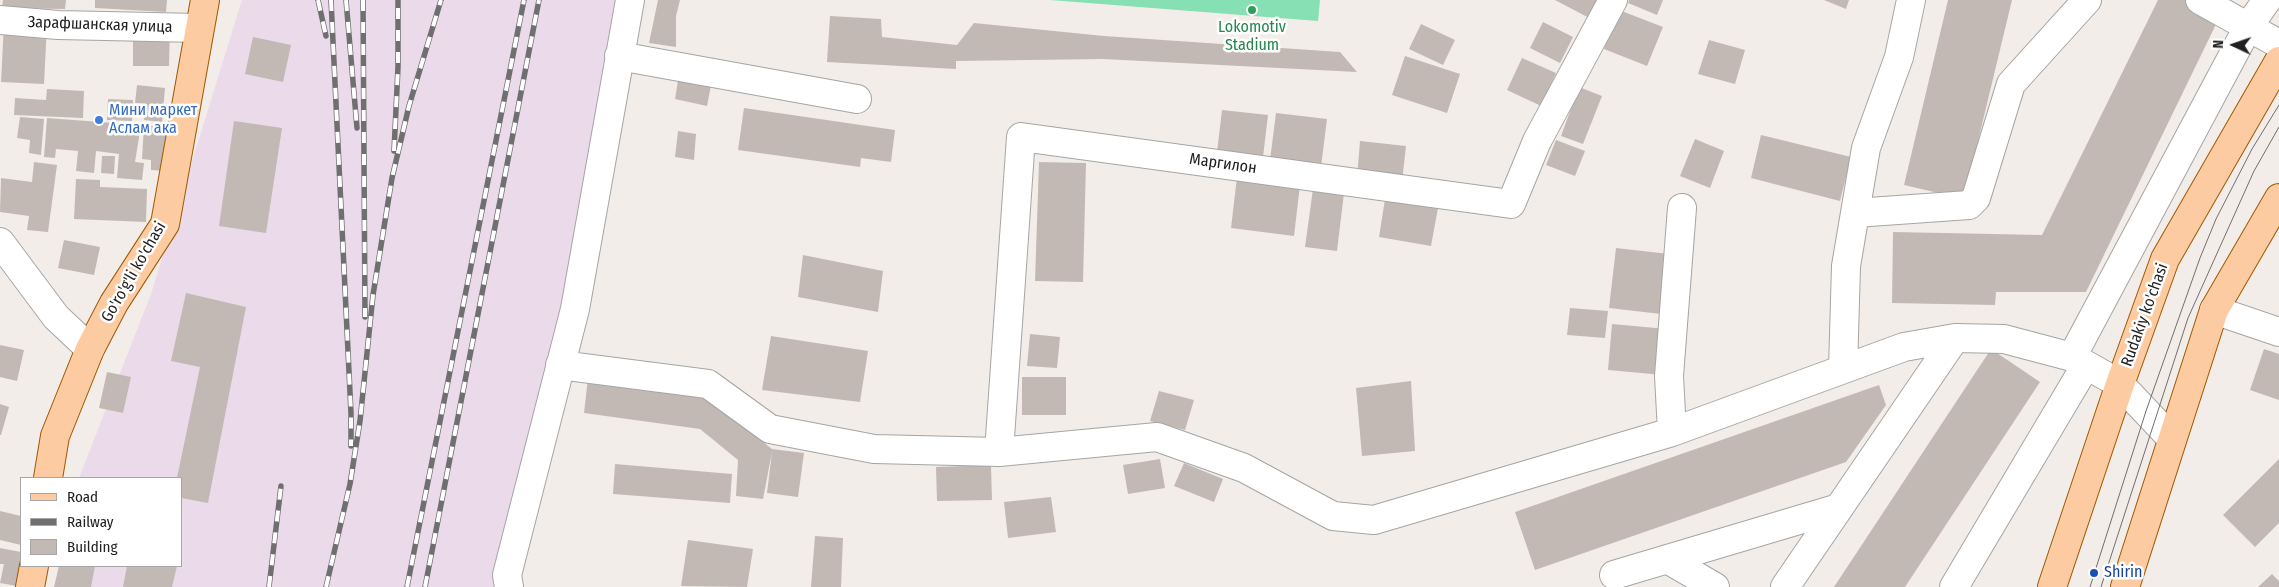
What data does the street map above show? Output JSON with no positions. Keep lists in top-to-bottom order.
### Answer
{
  "streets": {
    "main road": ["Go'ro'g'li ko'chasi", "Rudakiy ko'chasi"],
    "street": ["Зарафшанская улица", "Маргилон"]
  },
  "crossings": [
    ["Зарафшанская улица", "Go'ro'g'li ko'chasi"]
  ],
  "places": ["Lokomotiv Stadium", "Мини маркет Аслам ака", "Shirin"],
  "legend": ["Road", "Railway", "Building"],
  "north": "left"
}
